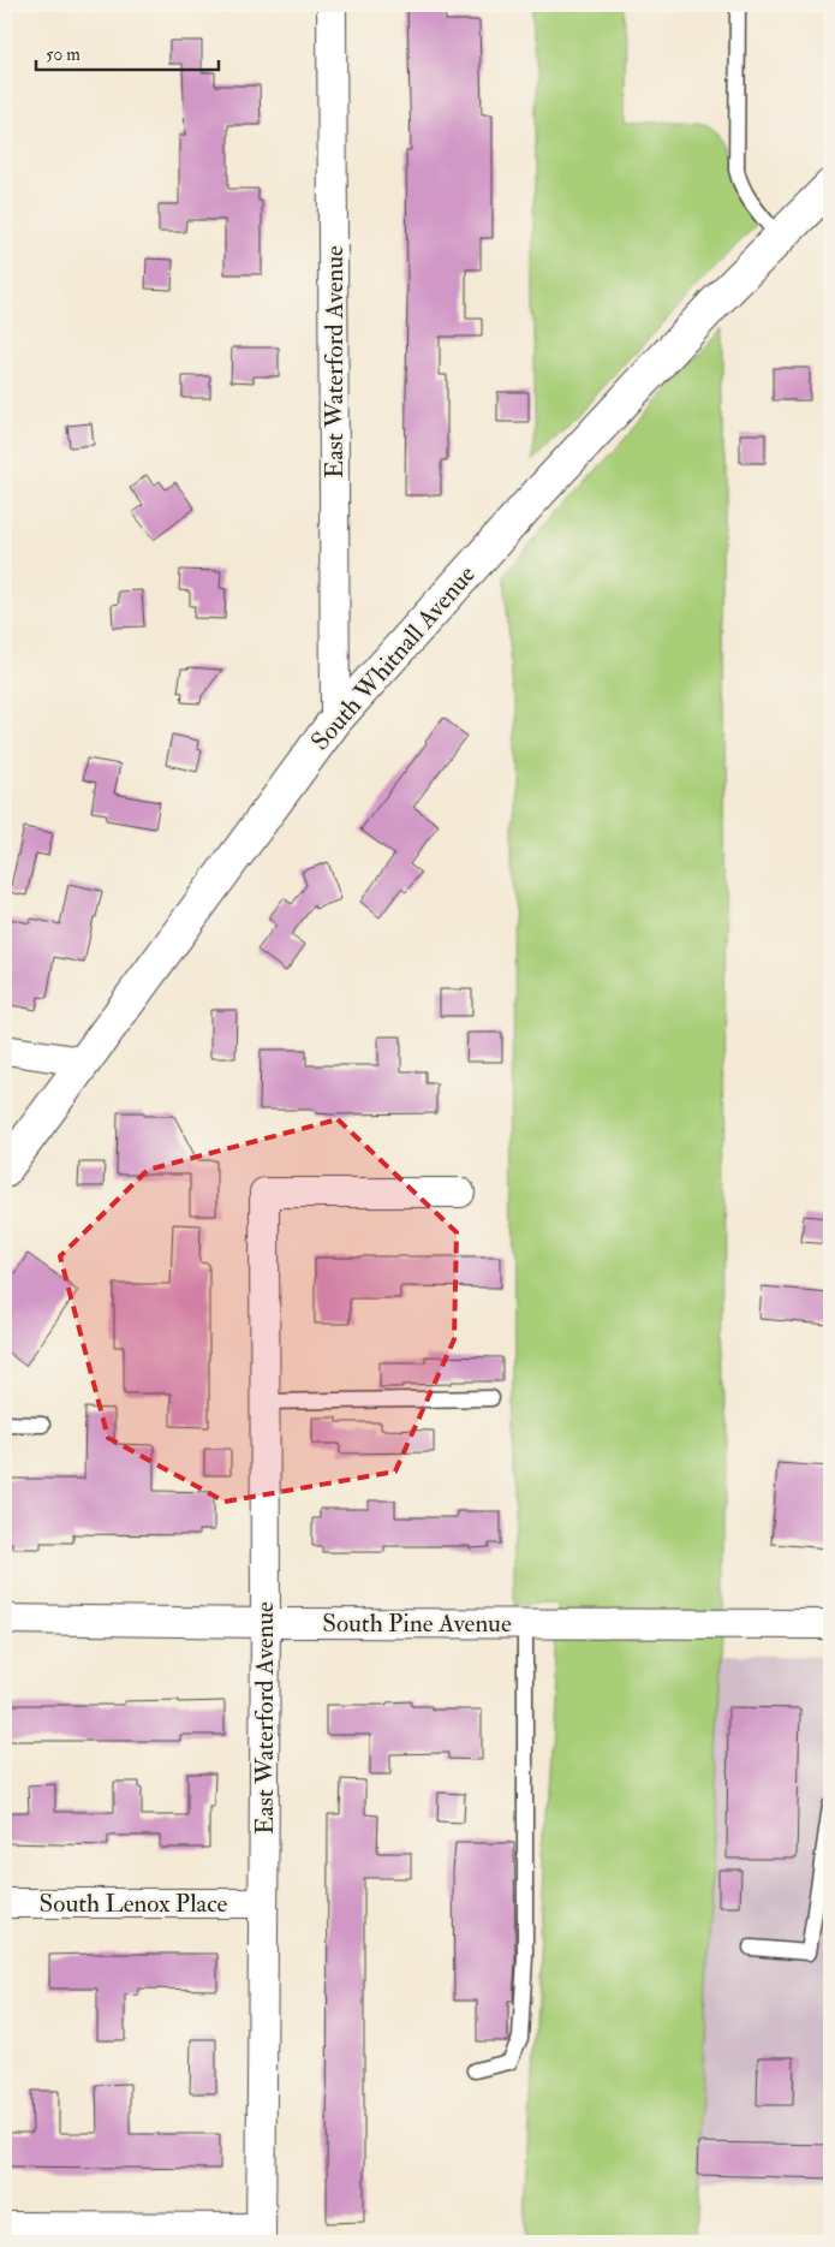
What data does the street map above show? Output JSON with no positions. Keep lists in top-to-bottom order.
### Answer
{
  "streets": {
    "street": [
      "East Waterford Avenue",
      "South Whitnall Avenue",
      "South Pine Avenue",
      "South Lenox Place"
    ]
  },
  "crossings": [
    ["East Waterford Avenue", "South Whitnall Avenue"],
    ["East Waterford Avenue", "South Pine Avenue"],
    ["East Waterford Avenue", "South Lenox Place"]
  ],
  "scale_bar": "50 m"
}
